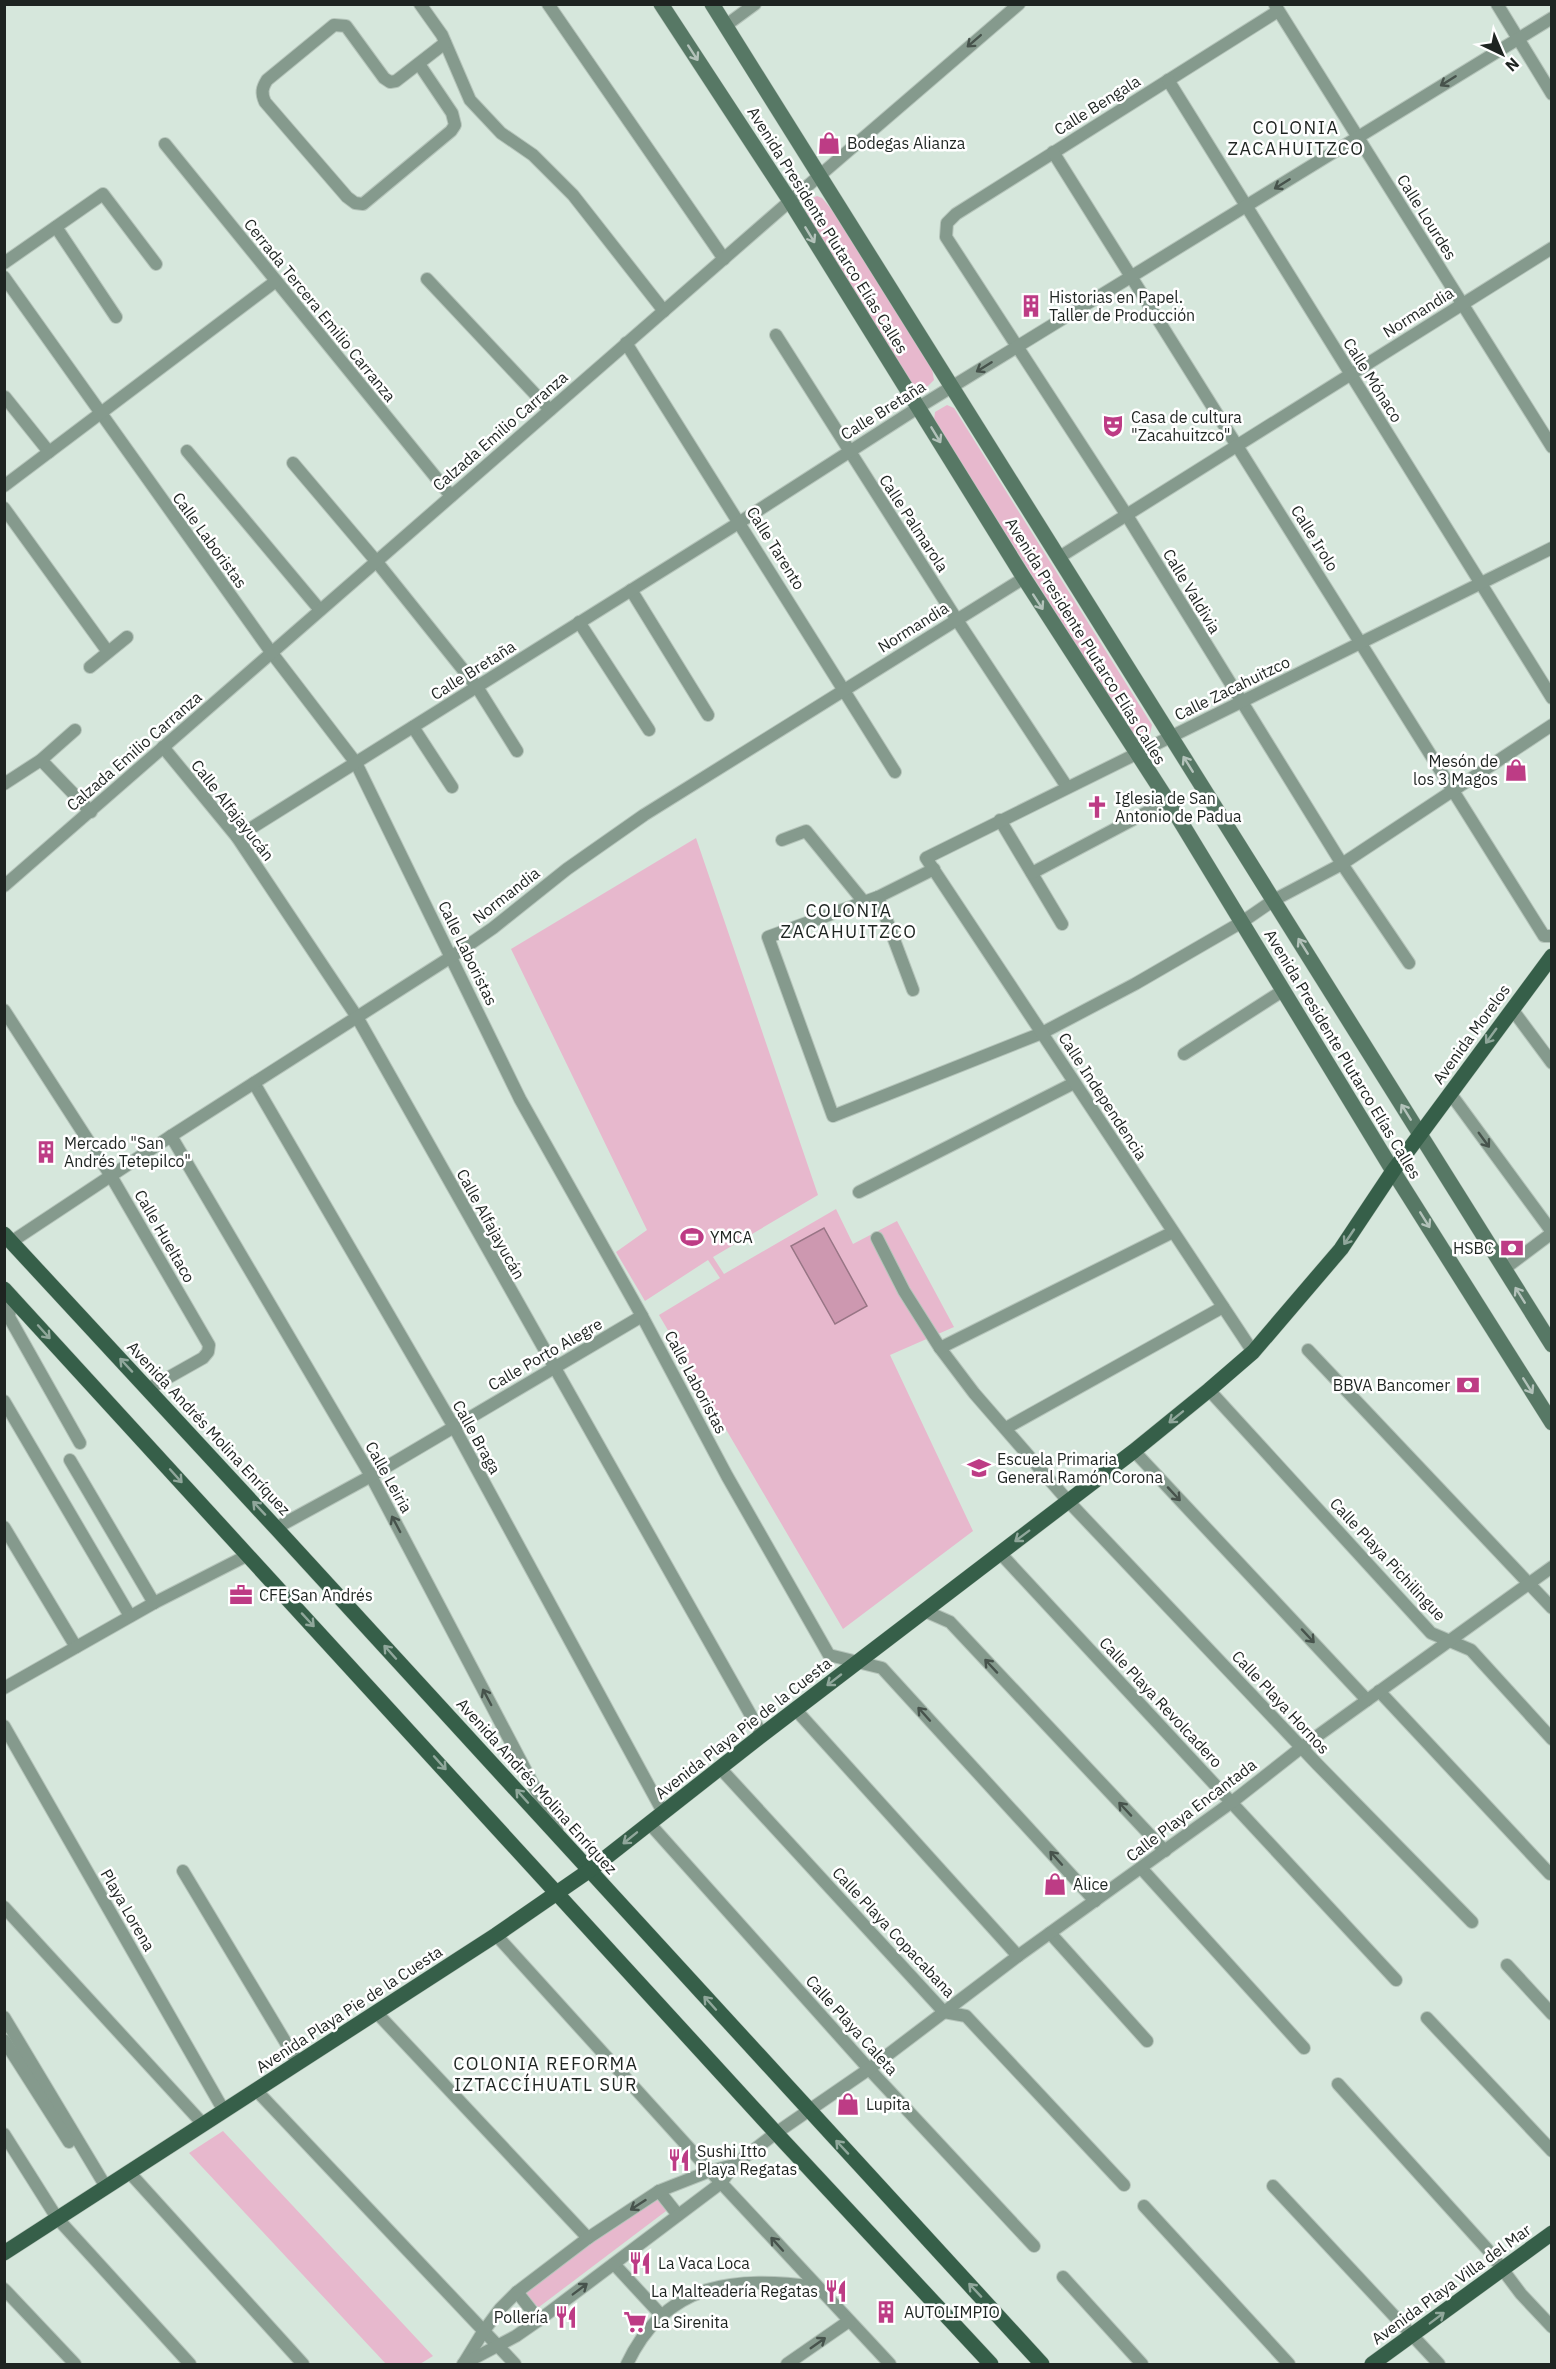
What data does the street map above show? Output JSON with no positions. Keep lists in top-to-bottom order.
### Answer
{
  "streets": {
    "main road": [
      "Avenida Presidente Plutarco Elías Calles",
      "Avenida Morelos",
      "Avenida Andrés Molina Enríquez",
      "Avenida Playa Pie de la Cuesta",
      "Avenida Playa Villa del Mar"
    ],
    "street": [
      "Calle Bengala",
      "Calle Lourdes",
      "Cerrada Tercera Emilio Carranza",
      "Normandia",
      "Calle Mónaco",
      "Calle Bretaña",
      "Calzada Emilio Carranza",
      "Calle Palmarola",
      "Calle Irolo",
      "Calle Laboristas",
      "Calle Tarento",
      "Calle Valdivia",
      "Calle Zacahuitzco",
      "Calle Alfajayucán",
      "Calle Independencia",
      "Calle Hueltaco",
      "Calle Porto Alegre",
      "Calle Braga",
      "Calle Leiria",
      "Calle Playa Pichilingue",
      "Calle Playa Revolcadero",
      "Calle Playa Hornos",
      "Calle Playa Encantada",
      "Playa Lorena",
      "Calle Playa Copacabana",
      "Calle Playa Caleta"
    ]
  },
  "crossings": [
    ["Calle Bengala", "Calle Lourdes"],
    ["Calle Bengala", "Calle Mónaco"],
    ["Calle Bengala", "Calle Irolo"],
    ["Calle Bengala", "Calle Valdivia"],
    ["Calle Lourdes", "Normandia"],
    ["Calle Lourdes", "Calle Bretaña"],
    ["Avenida Presidente Plutarco Elías Calles", "Normandia"],
    ["Avenida Presidente Plutarco Elías Calles", "Calle Bretaña"],
    ["Avenida Presidente Plutarco Elías Calles", "Calzada Emilio Carranza"],
    ["Avenida Presidente Plutarco Elías Calles", "Calle Zacahuitzco"],
    ["Avenida Presidente Plutarco Elías Calles", "Avenida Morelos"],
    ["Avenida Presidente Plutarco Elías Calles", "Avenida Playa Pie de la Cuesta"],
    ["Cerrada Tercera Emilio Carranza", "Calzada Emilio Carranza"],
    ["Normandia", "Calle Mónaco"],
    ["Normandia", "Calle Palmarola"],
    ["Normandia", "Calle Irolo"],
    ["Normandia", "Calle Laboristas"],
    ["Normandia", "Calle Tarento"],
    ["Normandia", "Calle Valdivia"],
    ["Normandia", "Calle Alfajayucán"],
    ["Normandia", "Calle Hueltaco"],
    ["Normandia", "Avenida Andrés Molina Enríquez"],
    ["Normandia", "Calle Braga"],
    ["Normandia", "Calle Leiria"],
    ["Calle Mónaco", "Calle Bretaña"],
    ["Calle Mónaco", "Calle Zacahuitzco"],
    ["Calle Bretaña", "Calle Palmarola"],
    ["Calle Bretaña", "Calle Irolo"],
    ["Calle Bretaña", "Calle Laboristas"],
    ["Calle Bretaña", "Calle Tarento"],
    ["Calle Bretaña", "Calle Valdivia"],
    ["Calle Bretaña", "Calle Alfajayucán"],
    ["Calzada Emilio Carranza", "Calle Laboristas"],
    ["Calzada Emilio Carranza", "Calle Tarento"],
    ["Calzada Emilio Carranza", "Calle Alfajayucán"],
    ["Calle Palmarola", "Calle Zacahuitzco"],
    ["Calle Irolo", "Calle Zacahuitzco"],
    ["Calle Laboristas", "Calle Porto Alegre"],
    ["Calle Laboristas", "Avenida Playa Pie de la Cuesta"],
    ["Calle Laboristas", "Calle Playa Encantada"],
    ["Calle Valdivia", "Calle Zacahuitzco"],
    ["Calle Zacahuitzco", "Calle Independencia"],
    ["Calle Alfajayucán", "Calle Porto Alegre"],
    ["Calle Alfajayucán", "Avenida Playa Pie de la Cuesta"],
    ["Avenida Morelos", "Avenida Playa Pie de la Cuesta"],
    ["Calle Independencia", "Avenida Playa Pie de la Cuesta"],
    ["Calle Hueltaco", "Avenida Andrés Molina Enríquez"],
    ["Calle Porto Alegre", "Avenida Andrés Molina Enríquez"],
    ["Calle Porto Alegre", "Calle Braga"],
    ["Calle Porto Alegre", "Calle Leiria"],
    ["Avenida Andrés Molina Enríquez", "Calle Leiria"],
    ["Avenida Andrés Molina Enríquez", "Avenida Playa Pie de la Cuesta"],
    ["Avenida Andrés Molina Enríquez", "Calle Playa Encantada"],
    ["Calle Braga", "Avenida Playa Pie de la Cuesta"],
    ["Calle Playa Pichilingue", "Avenida Playa Pie de la Cuesta"],
    ["Calle Playa Pichilingue", "Calle Playa Encantada"],
    ["Calle Playa Revolcadero", "Avenida Playa Pie de la Cuesta"],
    ["Calle Playa Revolcadero", "Calle Playa Encantada"],
    ["Calle Playa Hornos", "Avenida Playa Pie de la Cuesta"],
    ["Calle Playa Hornos", "Calle Playa Encantada"],
    ["Avenida Playa Pie de la Cuesta", "Playa Lorena"],
    ["Avenida Playa Pie de la Cuesta", "Calle Playa Copacabana"],
    ["Avenida Playa Pie de la Cuesta", "Calle Playa Caleta"],
    ["Calle Playa Encantada", "Calle Playa Copacabana"],
    ["Calle Playa Encantada", "Calle Playa Caleta"]
  ],
  "one_way": ["Avenida Morelos", "Calle Leiria", "Avenida Playa Villa del Mar"],
  "districts": ["COLONIA ZACAHUITZCO", "COLONIA ZACAHUITZCO", "COLONIA REFORMA IZTACCÍHUATL SUR"],
  "places": {
    "shop": [
      "Bodegas Alianza",
      "Mesón de los 3 Magos",
      "Alice",
      "Lupita"
    ],
    "building": ["Historias en Papel. Taller de Producción", "Mercado \"San Andrés Tetepilco\"", "AUTOLIMPIO"],
    "theatre": ["Casa de cultura \"Zacahuitzco\""],
    "church": ["Iglesia de San Antonio de Padua"],
    "sports": ["YMCA"],
    "bank": ["HSBC", "BBVA Bancomer"],
    "school or university": ["Escuela Primaria General Ramón Corona"],
    "office": ["CFE San Andrés"],
    "restaurant": [
      "Sushi Itto Playa Regatas",
      "La Vaca Loca",
      "La Malteadería Regatas",
      "Pollería"
    ],
    "supermarket": ["La Sirenita"]
  },
  "north": "bottom right"
}
